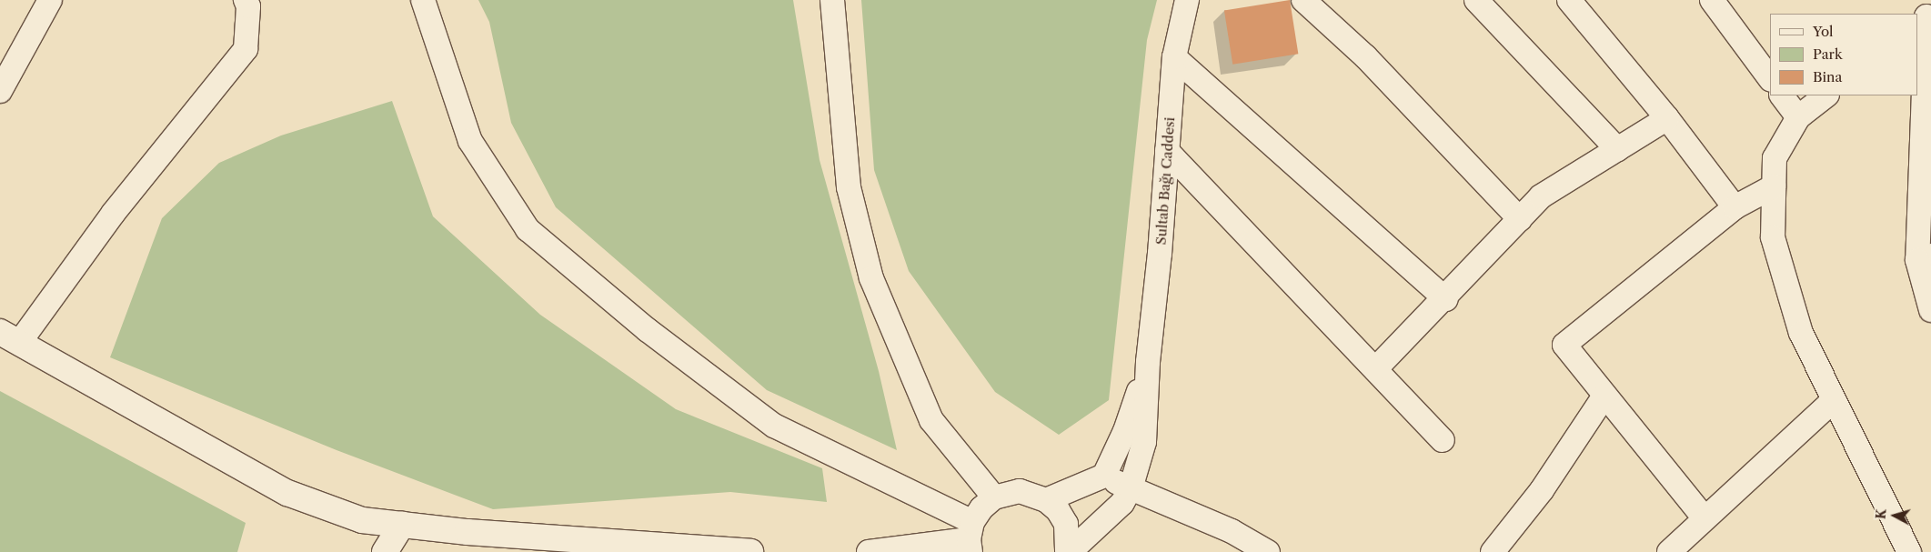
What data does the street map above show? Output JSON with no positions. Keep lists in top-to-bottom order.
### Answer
{
  "streets": {
    "street": ["Sultab Bağı Caddesi"]
  },
  "legend": ["Yol", "Park", "Bina"],
  "north": "left"
}
